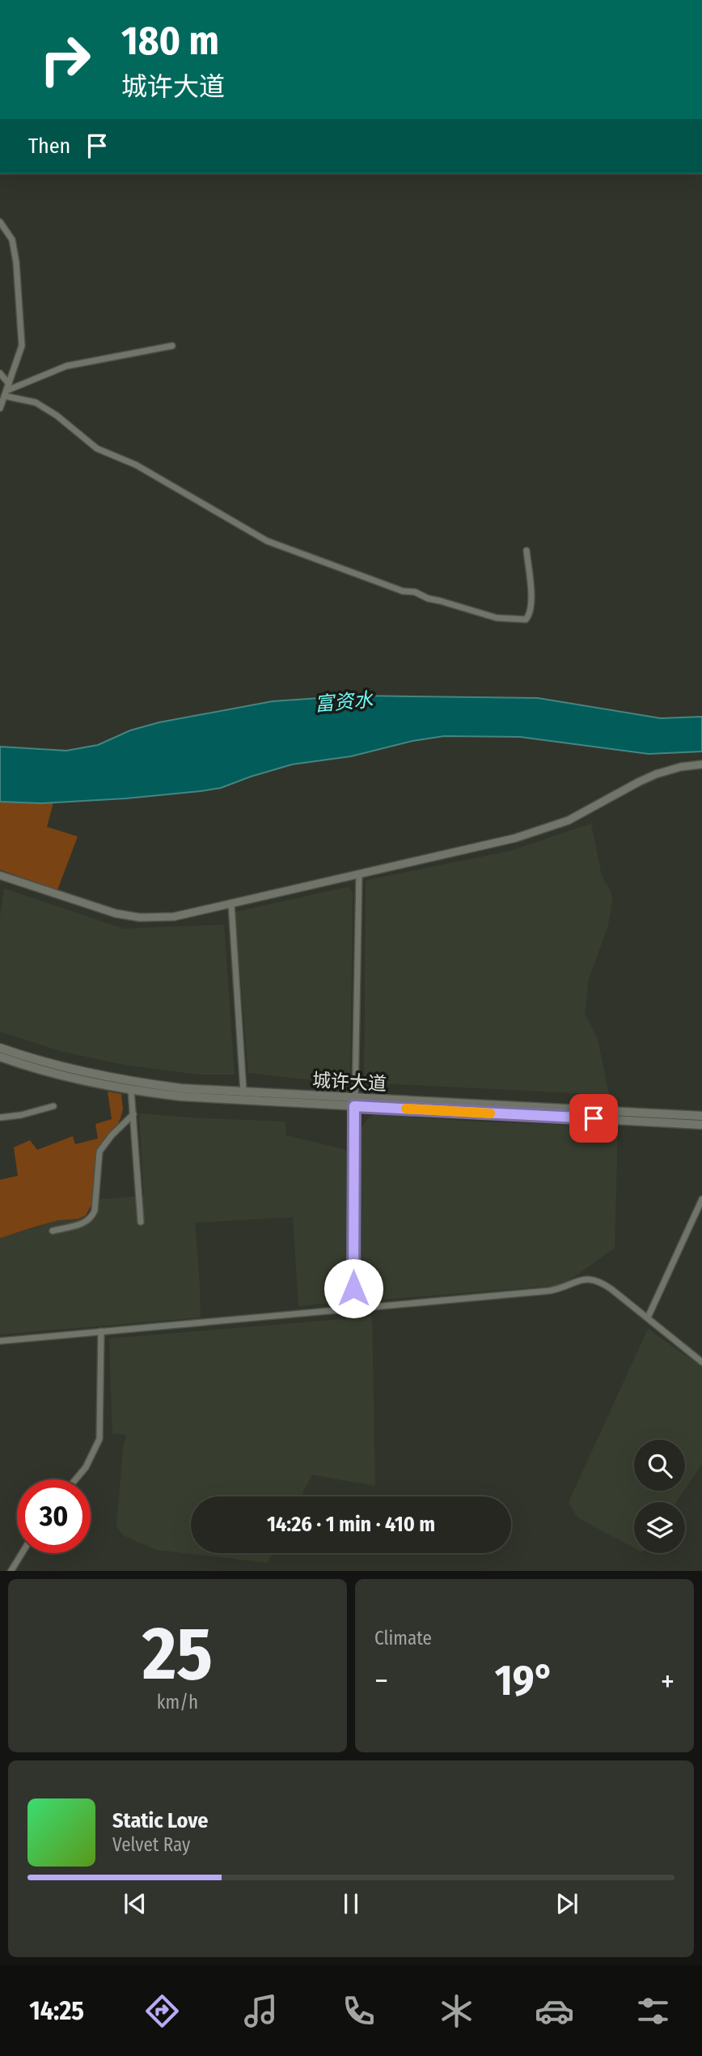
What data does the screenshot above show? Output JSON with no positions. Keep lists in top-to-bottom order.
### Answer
{
  "streets": {
    "main road": ["城许大道"]
  },
  "water": ["富资水"],
  "page": {
    "turn": ["180 m", "城许大道"],
    "then": "Then",
    "limit": "30",
    "trip": "14:26 · 1 min · 410 m",
    "tile": [
      ["25", "km/h"],
      "Climate"
    ],
    "heat": ["−", "19°", "+"],
    "song": ["Static Love", "Velvet Ray"],
    "tabs": "14:25"
  }
}
